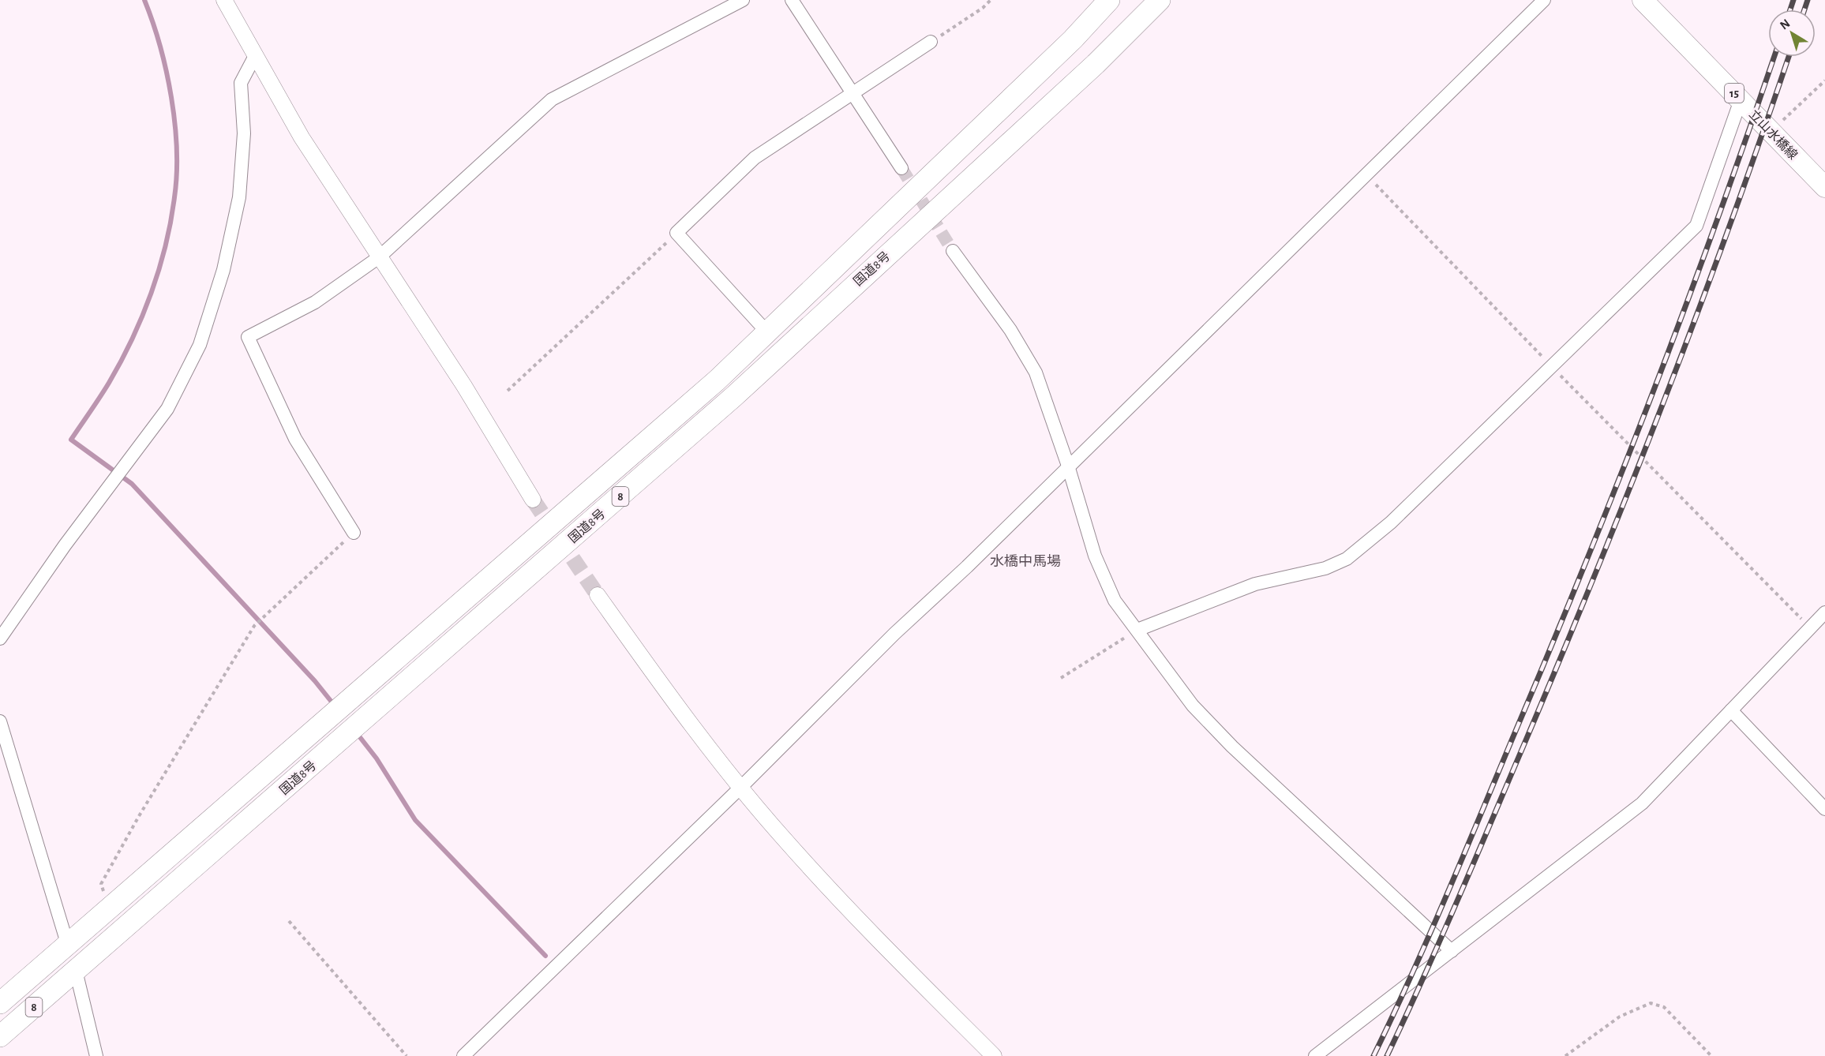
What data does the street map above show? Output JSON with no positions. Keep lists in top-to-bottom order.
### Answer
{
  "streets": {
    "highway": ["国道8号", "8"],
    "main road": ["15", "立山水橋線"]
  },
  "districts": ["水橋中馬場"],
  "north": "top left"
}
